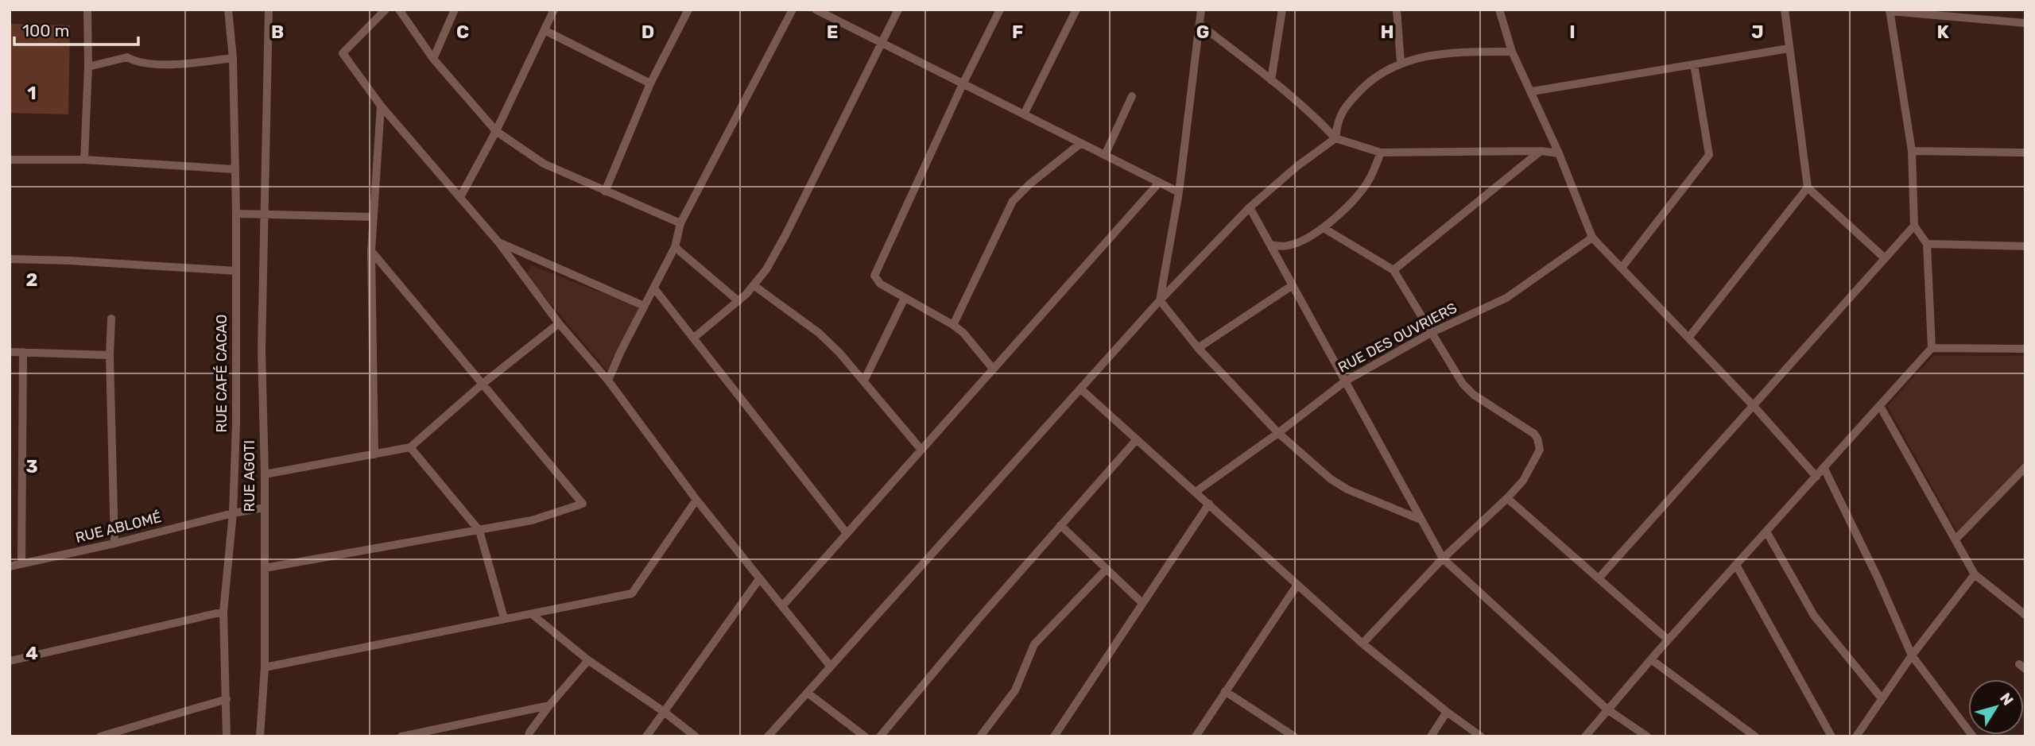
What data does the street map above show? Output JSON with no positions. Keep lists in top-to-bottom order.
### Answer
{
  "streets": {
    "street": [
      "RUE DES OUVRIERS",
      "RUE CAFÉ CACAO",
      "RUE AGOTI",
      "RUE ABLOMÉ"
    ]
  },
  "crossings": [
    ["RUE CAFÉ CACAO", "RUE ABLOMÉ"],
    ["RUE AGOTI", "RUE ABLOMÉ"]
  ],
  "scale_bar": "100 m",
  "north": "top right",
  "grid": {
    "columns": [
      "B",
      "C",
      "D",
      "E",
      "F",
      "G",
      "H",
      "I",
      "J",
      "K"
    ],
    "rows": [
      "1",
      "2",
      "3",
      "4"
    ]
  }
}
